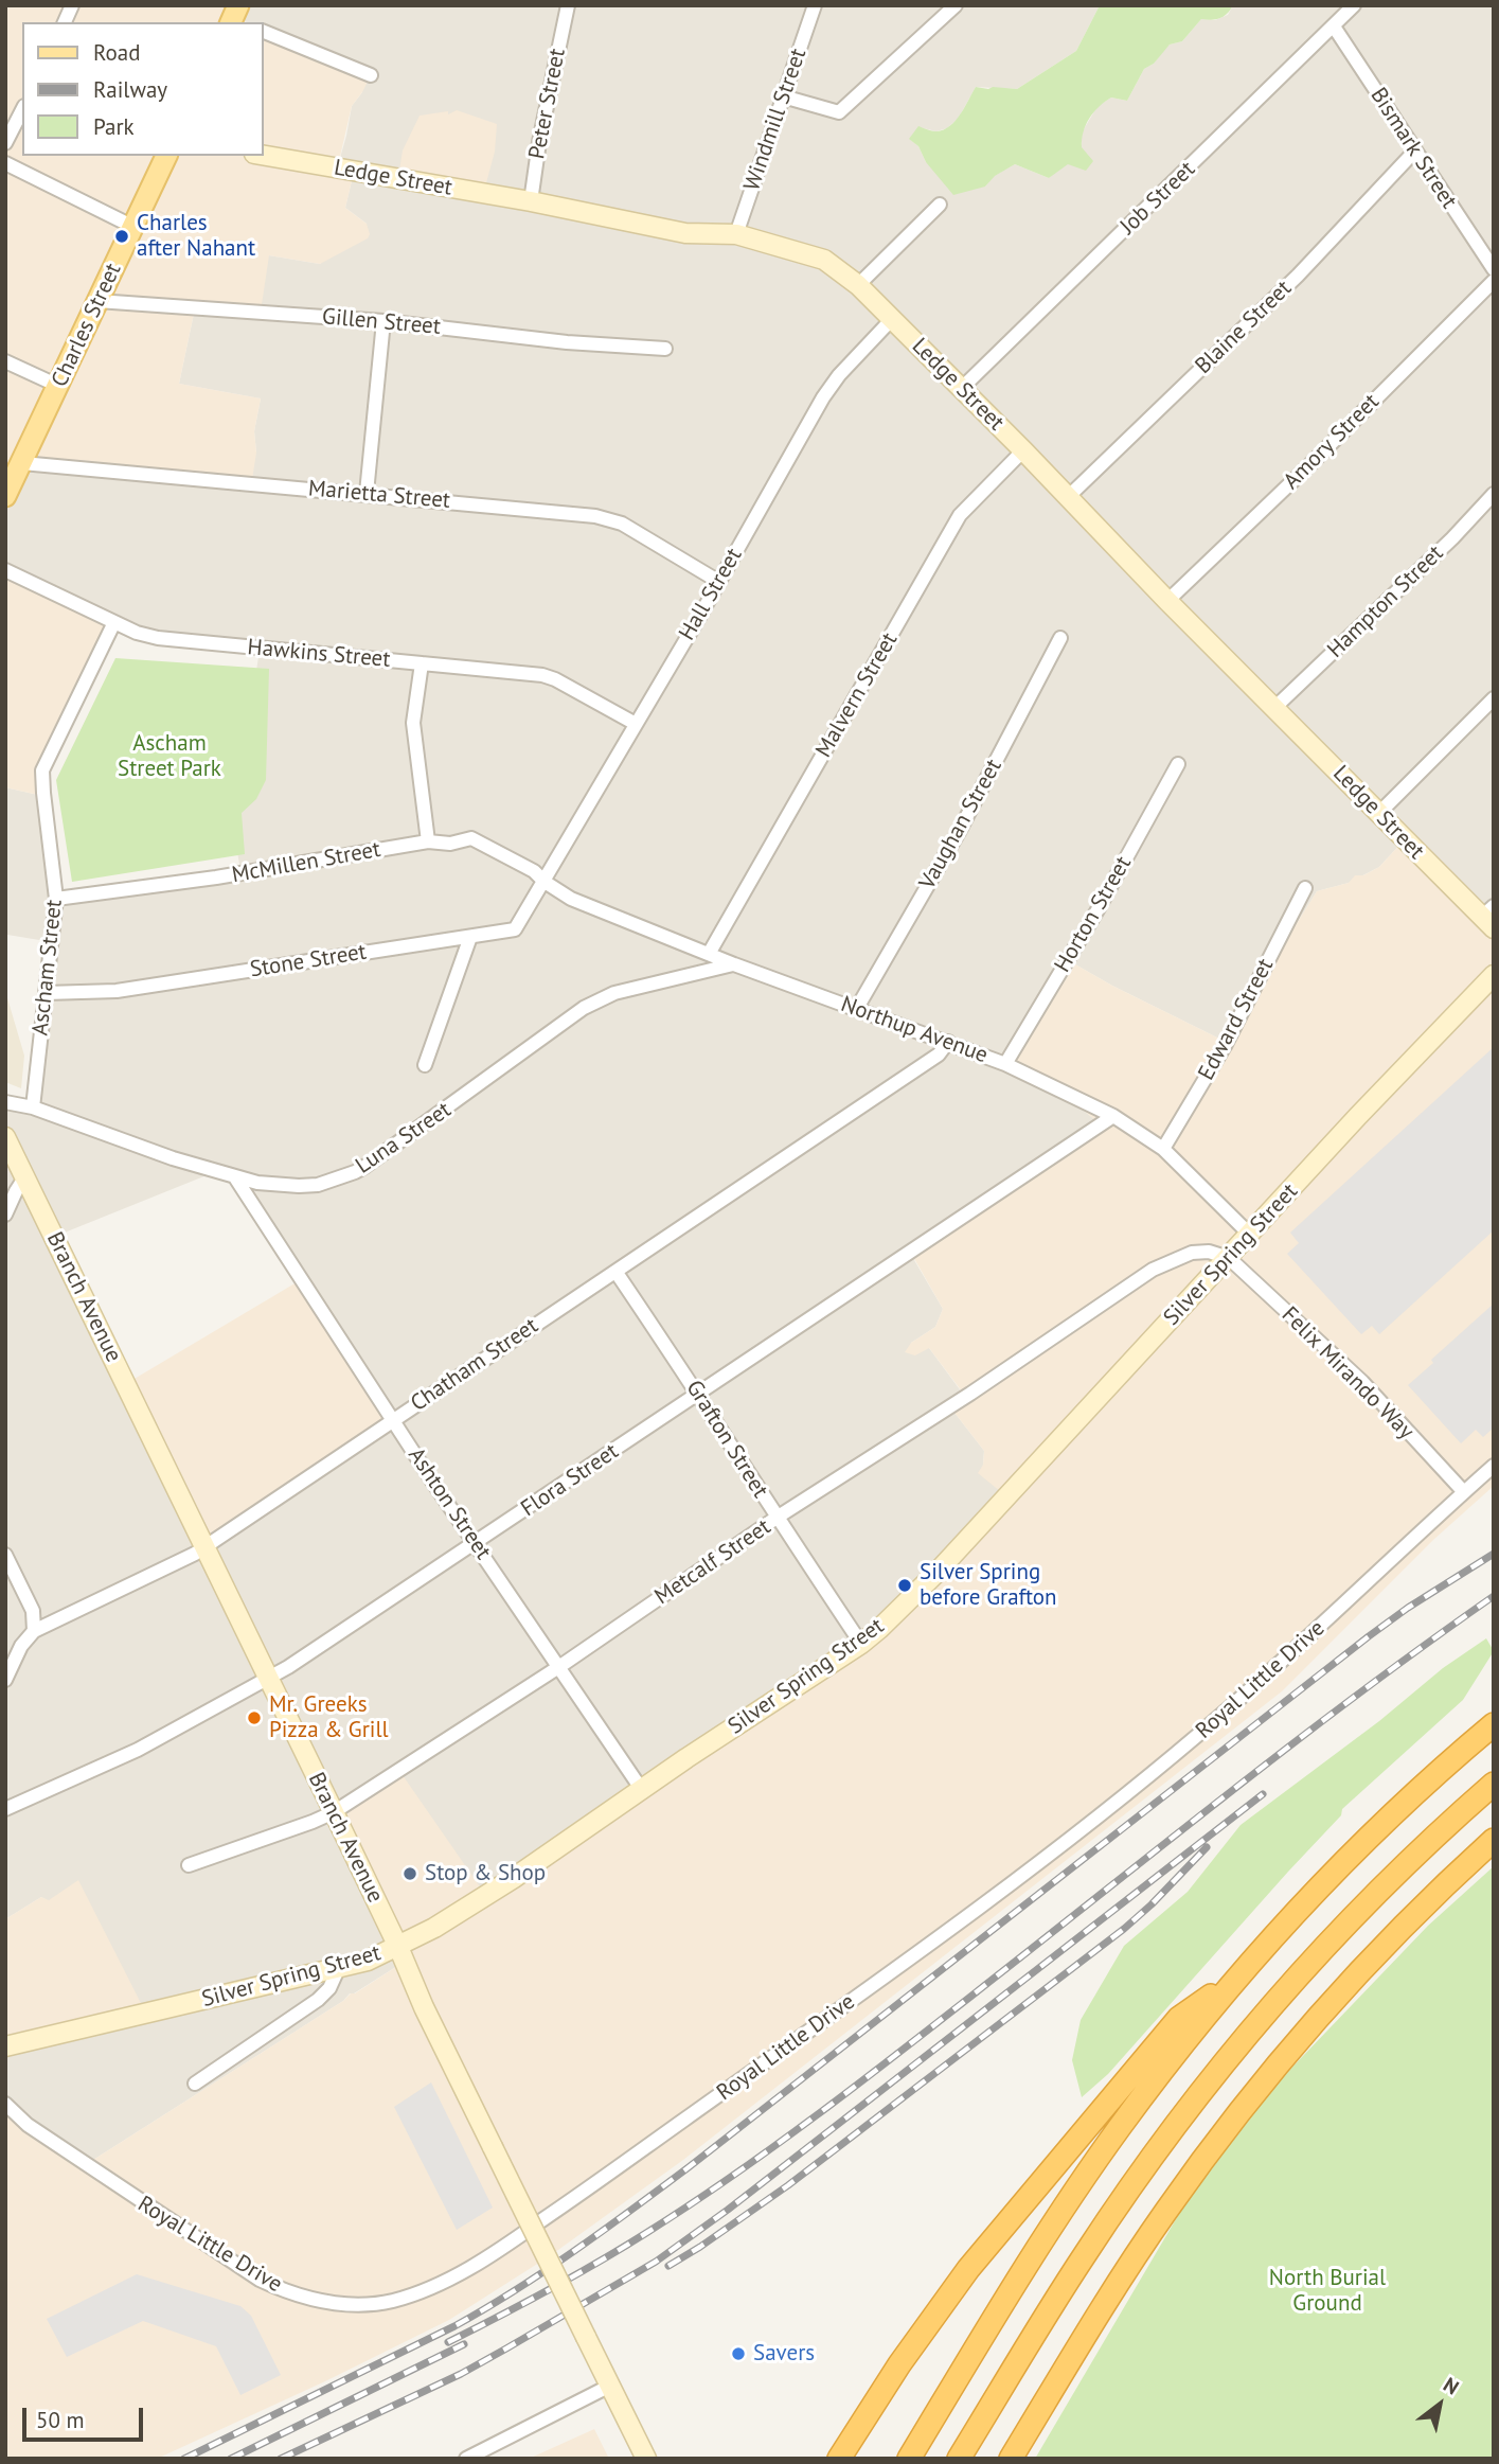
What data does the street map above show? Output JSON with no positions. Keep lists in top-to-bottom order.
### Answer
{
  "streets": {
    "main road": [
      "Ledge Street",
      "Charles Street",
      "Silver Spring Street",
      "Branch Avenue"
    ],
    "street": [
      "Peter Street",
      "Windmill Street",
      "Bismark Street",
      "Job Street",
      "Gillen Street",
      "Blaine Street",
      "Amory Street",
      "Marietta Street",
      "Hall Street",
      "Hampton Street",
      "Hawkins Street",
      "Malvern Street",
      "Vaughan Street",
      "McMillen Street",
      "Horton Street",
      "Stone Street",
      "Ascham Street",
      "Edward Street",
      "Northup Avenue",
      "Luna Street",
      "Chatham Street",
      "Felix Mirando Way",
      "Grafton Street",
      "Flora Street",
      "Ashton Street",
      "Metcalf Street",
      "Royal Little Drive"
    ]
  },
  "crossings": [
    ["Peter Street", "Ledge Street"],
    ["Windmill Street", "Ledge Street"],
    ["Bismark Street", "Job Street"],
    ["Bismark Street", "Blaine Street"],
    ["Ledge Street", "Job Street"],
    ["Ledge Street", "Blaine Street"],
    ["Ledge Street", "Amory Street"],
    ["Ledge Street", "Hall Street"],
    ["Ledge Street", "Hampton Street"],
    ["Ledge Street", "Malvern Street"],
    ["Gillen Street", "Charles Street"],
    ["Charles Street", "Marietta Street"],
    ["Marietta Street", "Hall Street"],
    ["Hall Street", "Hawkins Street"],
    ["Hall Street", "McMillen Street"],
    ["Hall Street", "Stone Street"],
    ["Hall Street", "Northup Avenue"],
    ["Hawkins Street", "Ascham Street"],
    ["Malvern Street", "Northup Avenue"],
    ["Vaughan Street", "Northup Avenue"],
    ["McMillen Street", "Stone Street"],
    ["McMillen Street", "Ascham Street"],
    ["McMillen Street", "Northup Avenue"],
    ["Horton Street", "Northup Avenue"],
    ["Stone Street", "Ascham Street"],
    ["Stone Street", "Northup Avenue"],
    ["Ascham Street", "Luna Street"],
    ["Edward Street", "Northup Avenue"],
    ["Northup Avenue", "Luna Street"],
    ["Northup Avenue", "Silver Spring Street"],
    ["Northup Avenue", "Chatham Street"],
    ["Northup Avenue", "Flora Street"],
    ["Luna Street", "Ashton Street"],
    ["Silver Spring Street", "Branch Avenue"],
    ["Silver Spring Street", "Felix Mirando Way"],
    ["Silver Spring Street", "Grafton Street"],
    ["Silver Spring Street", "Ashton Street"],
    ["Silver Spring Street", "Metcalf Street"],
    ["Branch Avenue", "Chatham Street"],
    ["Branch Avenue", "Flora Street"],
    ["Branch Avenue", "Metcalf Street"],
    ["Chatham Street", "Grafton Street"],
    ["Chatham Street", "Ashton Street"],
    ["Felix Mirando Way", "Metcalf Street"],
    ["Felix Mirando Way", "Royal Little Drive"],
    ["Grafton Street", "Flora Street"],
    ["Grafton Street", "Metcalf Street"],
    ["Flora Street", "Ashton Street"],
    ["Ashton Street", "Metcalf Street"]
  ],
  "parks": ["Ascham Street Park", "North Burial Ground"],
  "places": [
    "Charles after Nahant",
    "Silver Spring before Grafton",
    "Mr. Greeks Pizza & Grill",
    "Stop & Shop",
    "Savers"
  ],
  "legend": ["Road", "Railway", "Park"],
  "scale_bar": "50 m",
  "north": "top right"
}
